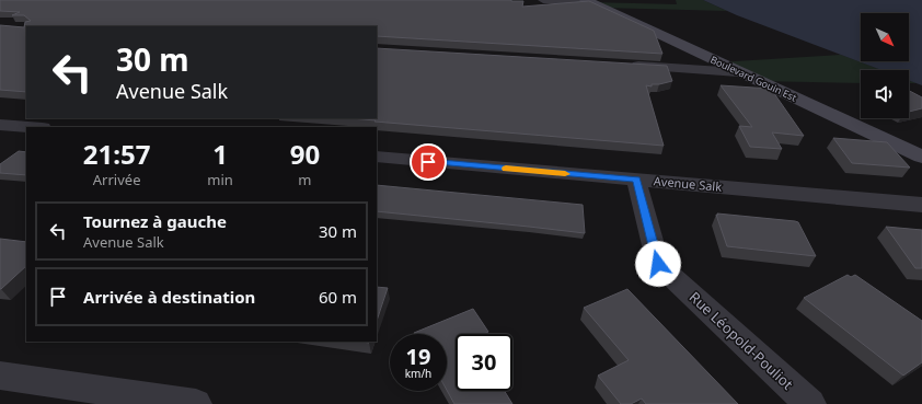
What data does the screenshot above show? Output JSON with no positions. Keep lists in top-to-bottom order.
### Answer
{
  "streets": {
    "street": ["Boulevard Gouin Est", "Avenue Salk", "Rue Léopold-Pouliot"]
  },
  "crossings": [
    ["Avenue Salk", "Rue Léopold-Pouliot"]
  ],
  "north": "bottom right",
  "page": {
    "turn": ["30 m", "Avenue Salk"],
    "eta": [
      "21:57",
      "Arrivée",
      "1",
      "min",
      "90",
      "m"
    ],
    "list": [
      {
        "name": "Tournez à gauche",
        "note": "Avenue Salk",
        "value": "30 m"
      },
      {
        "name": "Arrivée à destination",
        "value": "60 m"
      }
    ],
    "speed": "19 km/h",
    "limit": "30"
  }
}
